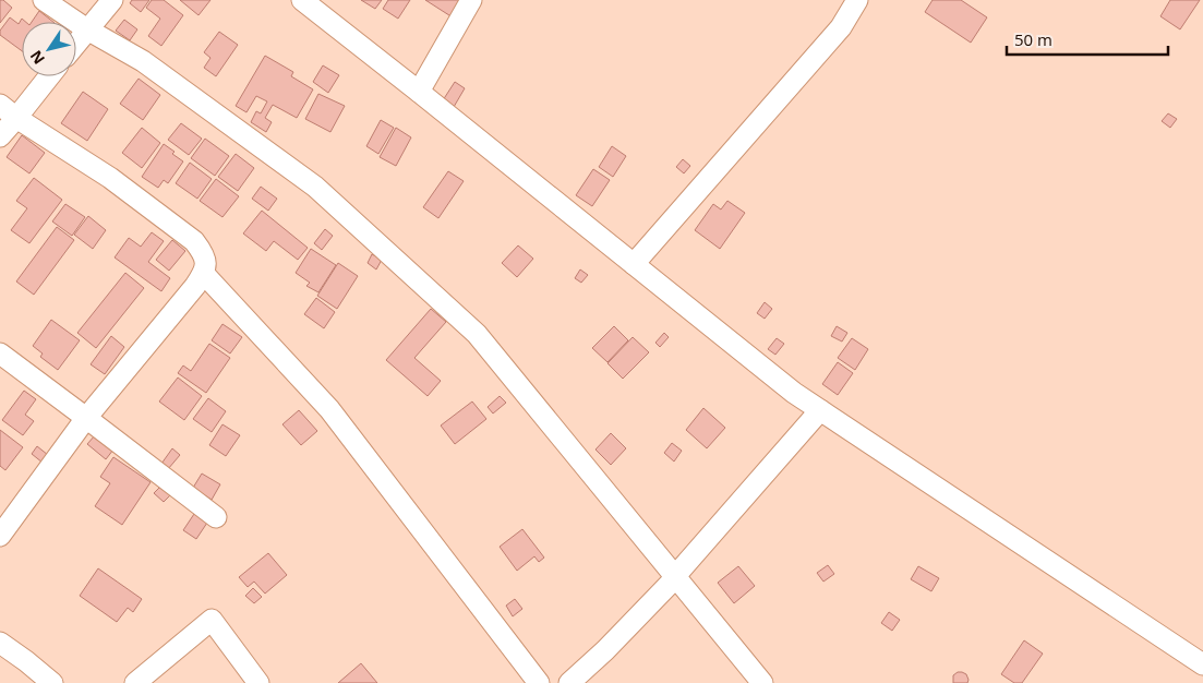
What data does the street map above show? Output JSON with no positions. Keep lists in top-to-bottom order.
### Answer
{
  "scale_bar": "50 m",
  "north": "bottom left"
}
